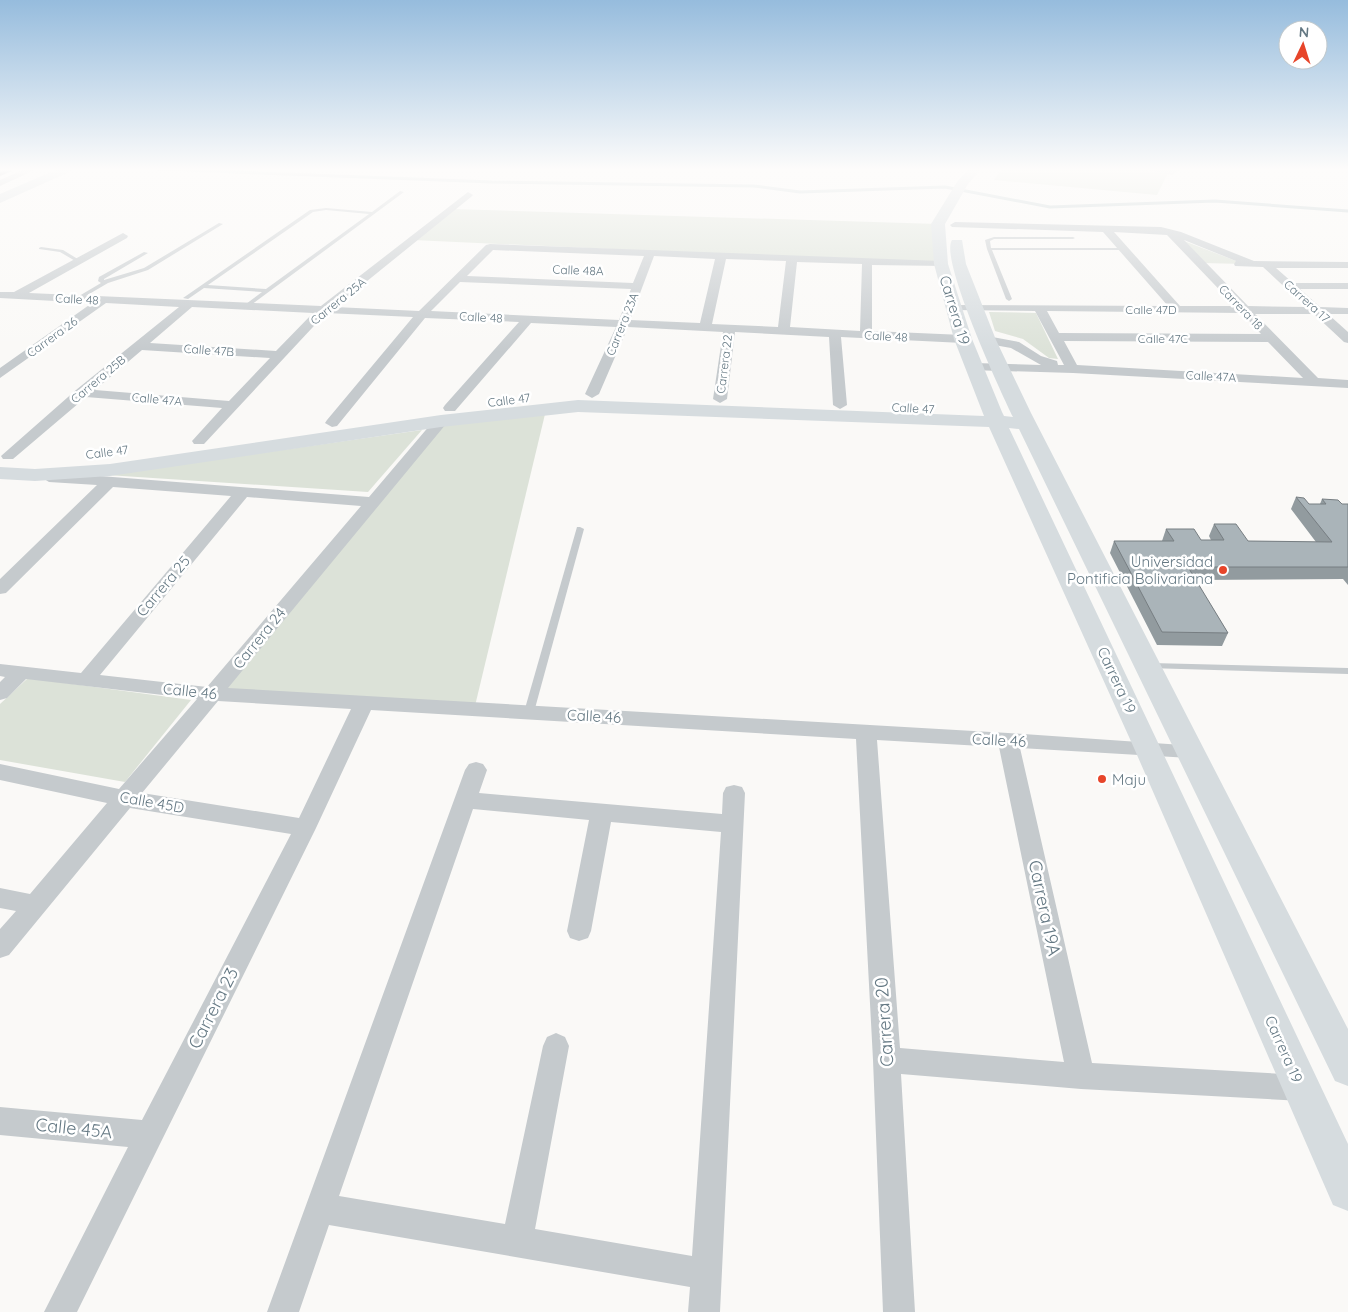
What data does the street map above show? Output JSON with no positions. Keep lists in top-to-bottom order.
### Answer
{
  "streets": {
    "main road": ["Carrera 19", "Calle 47"],
    "street": [
      "Calle 48A",
      "Calle 48",
      "Carrera 25A",
      "Carrera 17",
      "Carrera 18",
      "Calle 47D",
      "Carrera 23A",
      "Carrera 26",
      "Calle 47C",
      "Calle 47B",
      "Carrera 22",
      "Calle 47A",
      "Carrera 25B",
      "Carrera 25",
      "Carrera 24",
      "Calle 46",
      "Calle 45D",
      "Carrera 19A",
      "Carrera 23",
      "Carrera 20",
      "Calle 45A"
    ]
  },
  "crossings": [
    ["Calle 48A", "Carrera 23A"],
    ["Calle 48", "Carrera 25A"],
    ["Calle 48", "Carrera 19"],
    ["Calle 48", "Carrera 23A"],
    ["Calle 48", "Carrera 26"],
    ["Calle 48", "Carrera 22"],
    ["Calle 48", "Carrera 25B"],
    ["Calle 48", "Carrera 24"],
    ["Carrera 25A", "Calle 47B"],
    ["Carrera 25A", "Calle 47A"],
    ["Carrera 25A", "Calle 47"],
    ["Carrera 17", "Calle 47D"],
    ["Carrera 18", "Calle 47D"],
    ["Carrera 18", "Calle 47C"],
    ["Carrera 18", "Calle 47A"],
    ["Calle 47D", "Carrera 19"],
    ["Carrera 19", "Calle 47"],
    ["Carrera 19", "Calle 46"],
    ["Carrera 23A", "Calle 47"],
    ["Calle 47B", "Carrera 25B"],
    ["Carrera 22", "Calle 47"],
    ["Calle 47A", "Carrera 25B"],
    ["Carrera 25B", "Calle 47"],
    ["Calle 47", "Carrera 25"],
    ["Calle 47", "Carrera 24"],
    ["Carrera 25", "Calle 46"],
    ["Carrera 24", "Calle 46"],
    ["Carrera 24", "Calle 45D"],
    ["Calle 46", "Carrera 19A"],
    ["Calle 46", "Carrera 23"],
    ["Calle 46", "Carrera 20"],
    ["Calle 45D", "Carrera 23"],
    ["Carrera 23", "Calle 45A"]
  ],
  "places": ["Universidad Pontificia Bolivariana", "Maju"],
  "north": "top"
}
